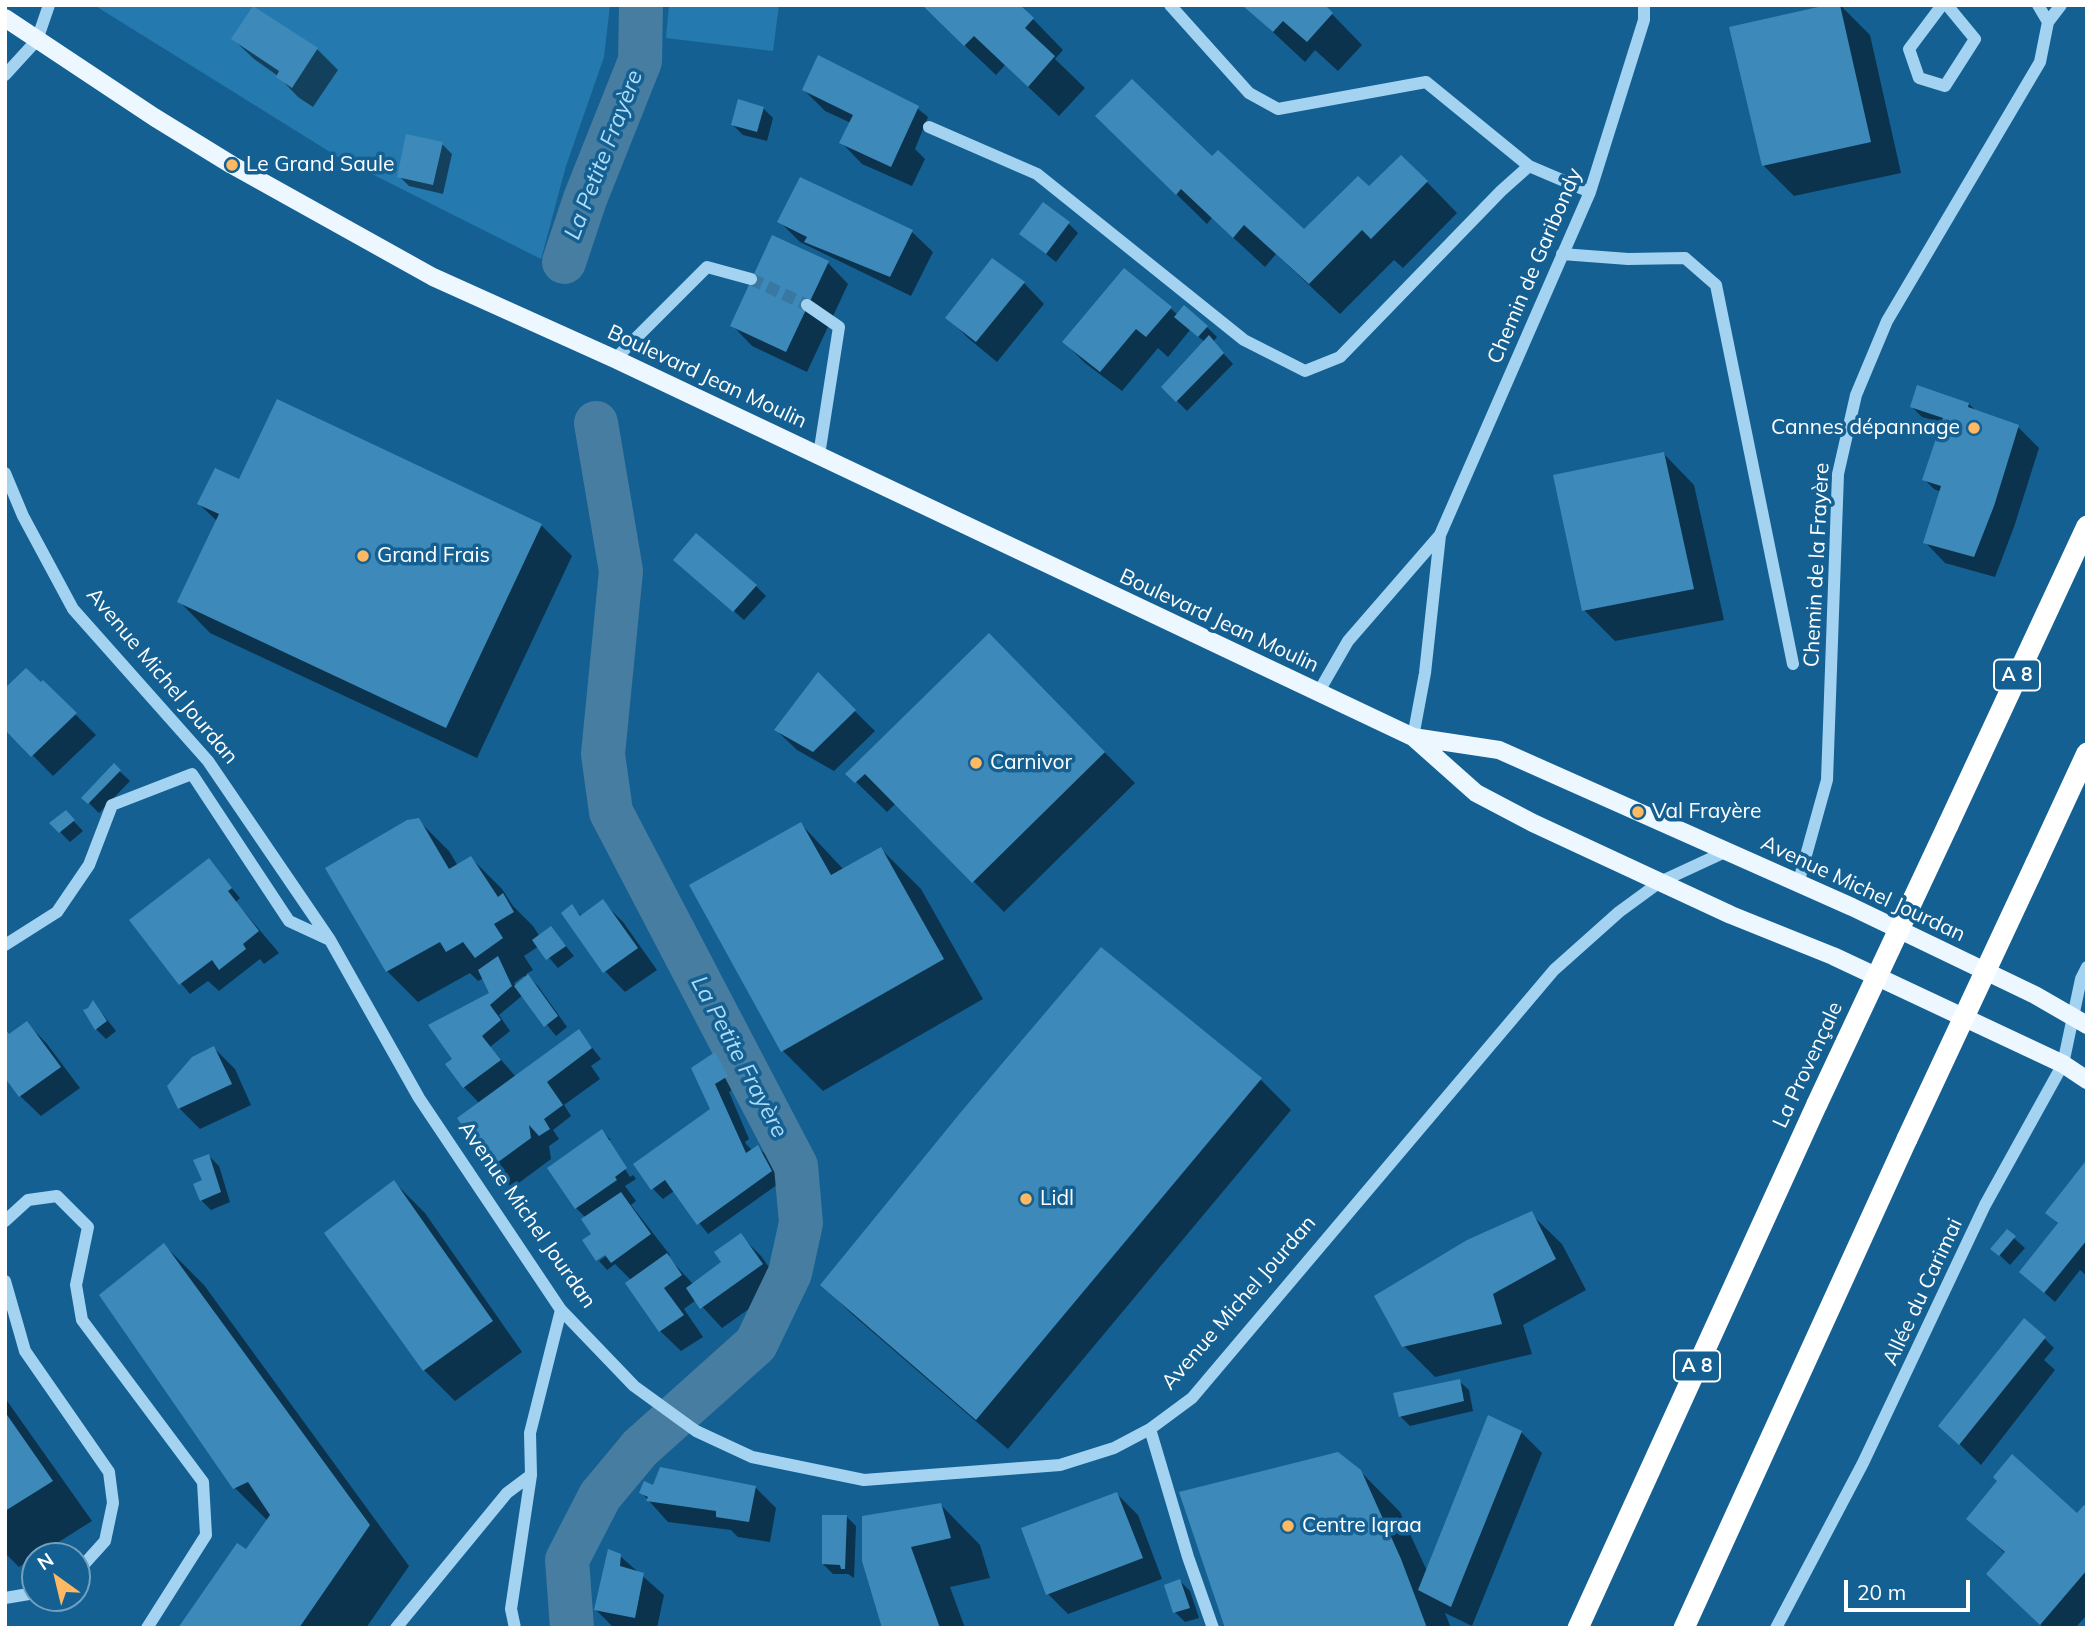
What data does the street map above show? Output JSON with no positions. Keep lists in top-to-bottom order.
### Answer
{
  "streets": {
    "highway": ["A 8", "La Provençale"],
    "main road": ["Boulevard Jean Moulin", "Avenue Michel Jourdan"],
    "street": ["Chemin de Garibondy", "Chemin de la Frayère", "Allée du Carimai"]
  },
  "crossings": [
    ["Chemin de Garibondy", "Boulevard Jean Moulin"],
    ["Chemin de Garibondy", "Avenue Michel Jourdan"],
    ["Boulevard Jean Moulin", "Avenue Michel Jourdan"],
    ["Chemin de la Frayère", "Avenue Michel Jourdan"],
    ["Avenue Michel Jourdan", "Allée du Carimai"]
  ],
  "water": ["La Petite Frayère"],
  "places": [
    "Le Grand Saule",
    "Cannes dépannage",
    "Grand Frais",
    "Carnivor",
    "Val Frayère",
    "Lidl",
    "Centre Iqraa"
  ],
  "scale_bar": "20 m",
  "north": "top left"
}
